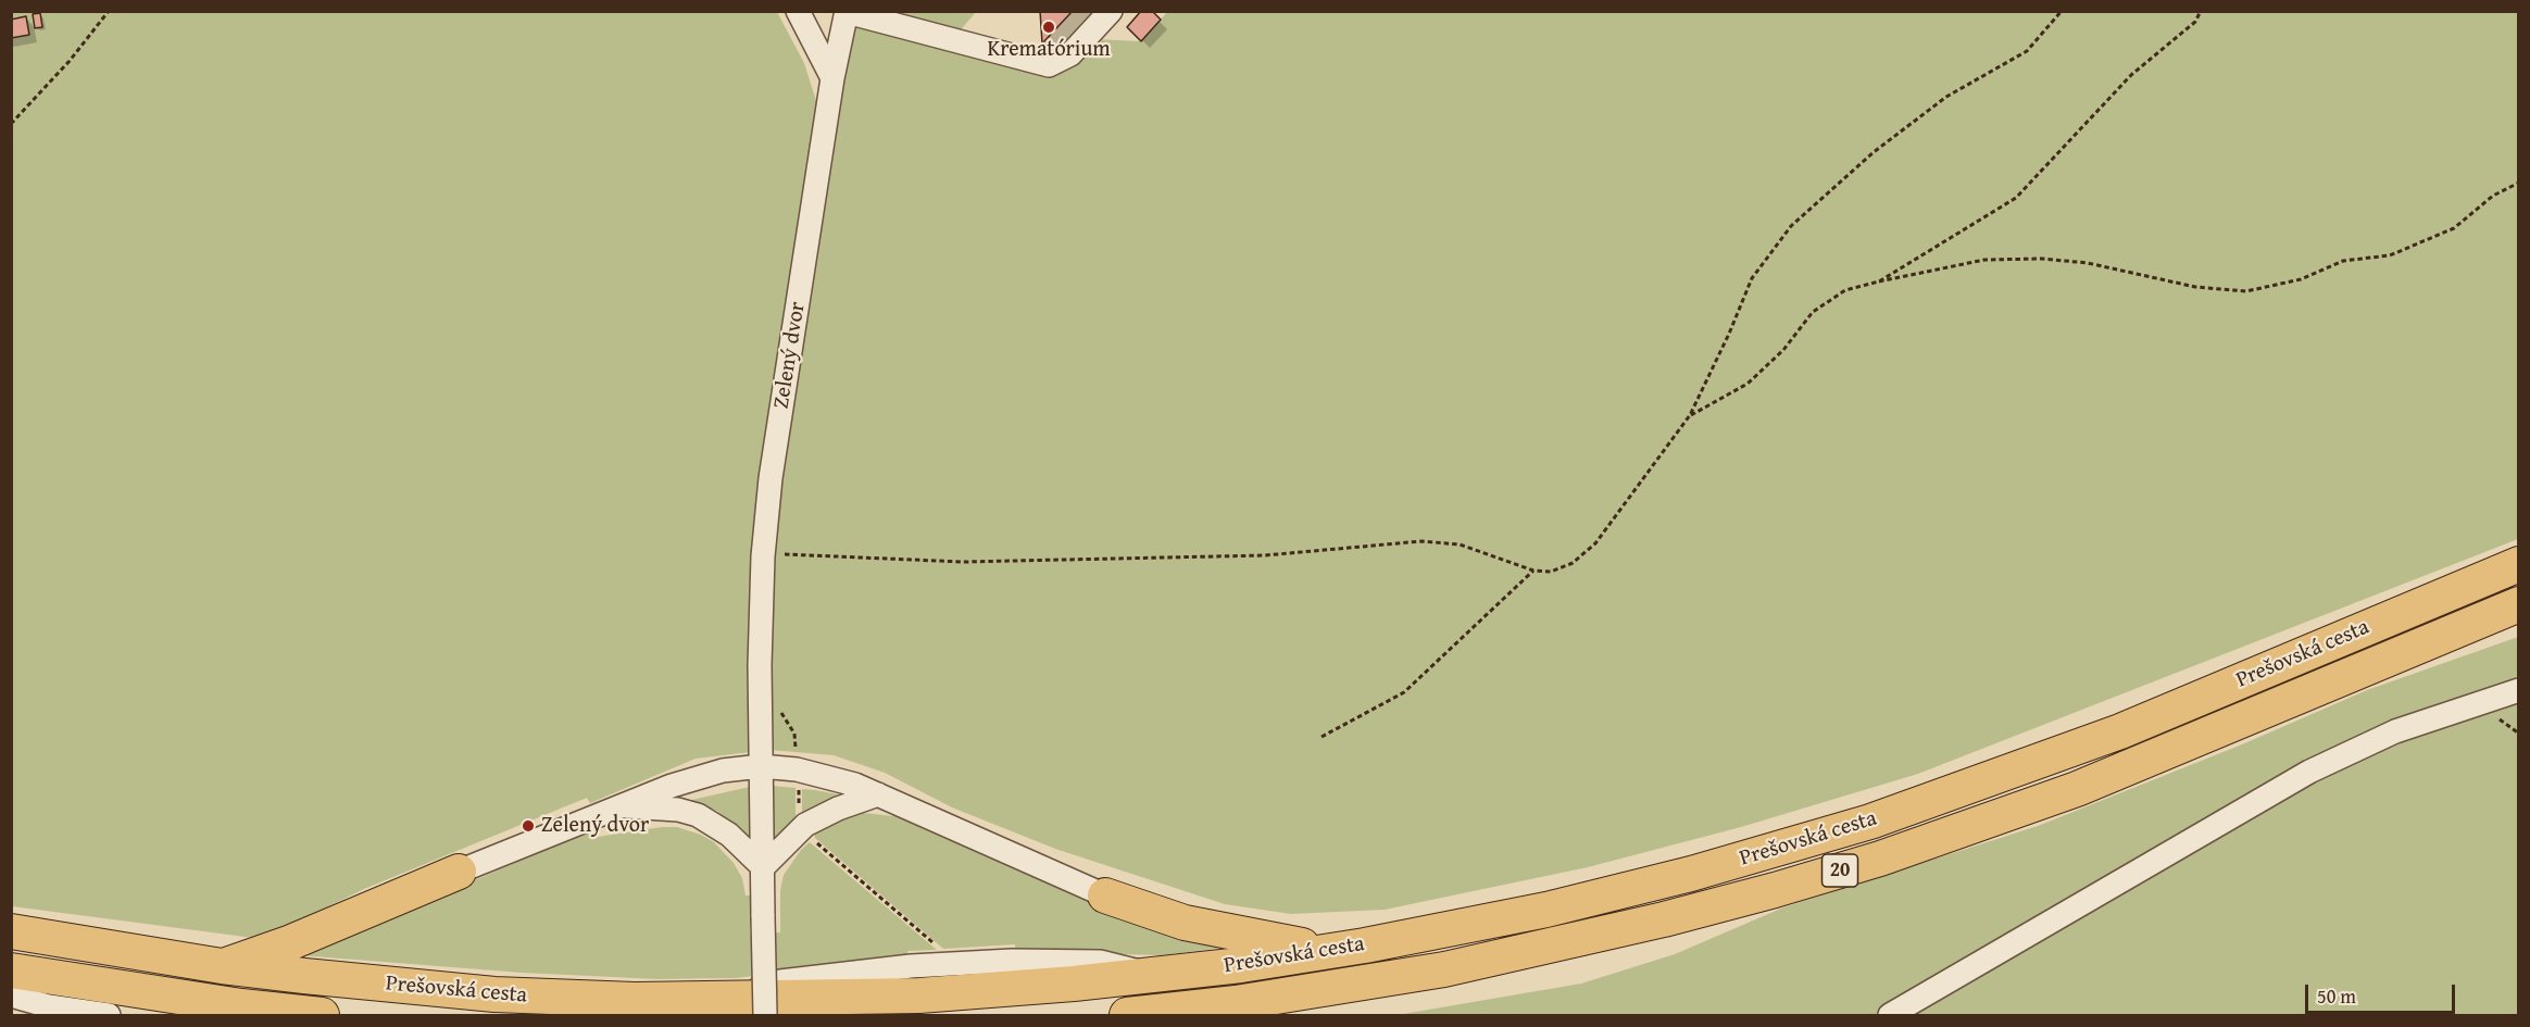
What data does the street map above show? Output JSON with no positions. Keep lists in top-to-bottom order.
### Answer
{
  "streets": {
    "highway": ["Prešovská cesta", "20"],
    "street": ["Zelený dvor"]
  },
  "places": ["Krematórium", "Zelený dvor"],
  "scale_bar": "50 m"
}
